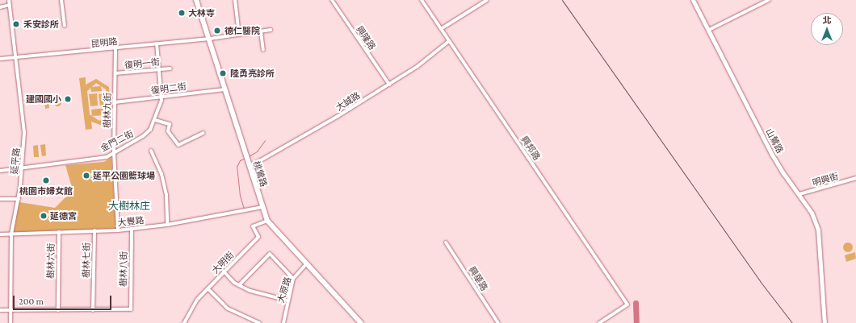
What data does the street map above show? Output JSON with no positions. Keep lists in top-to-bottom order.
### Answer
{
  "streets": {
    "main road": ["桃鶯路"],
    "street": [
      "興隆路",
      "昆明路",
      "復明一街",
      "復明二街",
      "大誠路",
      "樹林九街",
      "金門二街",
      "山鶯路",
      "興邦路",
      "延平路",
      "明興街",
      "大豐路",
      "樹林七街",
      "樹林六街",
      "大明街",
      "樹林八街",
      "興華路",
      "大原路"
    ]
  },
  "crossings": [
    ["興隆路", "大誠路"],
    ["昆明路", "樹林九街"],
    ["昆明路", "金門二街"],
    ["昆明路", "延平路"],
    ["昆明路", "桃鶯路"],
    ["復明一街", "樹林九街"],
    ["復明一街", "金門二街"],
    ["復明二街", "樹林九街"],
    ["復明二街", "金門二街"],
    ["復明二街", "桃鶯路"],
    ["大誠路", "興邦路"],
    ["大誠路", "桃鶯路"],
    ["樹林九街", "金門二街"],
    ["樹林九街", "大豐路"],
    ["金門二街", "延平路"],
    ["山鶯路", "明興街"],
    ["延平路", "大豐路"],
    ["桃鶯路", "大豐路"],
    ["桃鶯路", "大明街"],
    ["桃鶯路", "大原路"],
    ["大豐路", "樹林七街"],
    ["大豐路", "樹林六街"],
    ["大豐路", "樹林八街"],
    ["樹林七街", "樹林八街"]
  ],
  "districts": ["大樹林庄"],
  "places": [
    "大林寺",
    "禾安診所",
    "德仁醫院",
    "陸勇亮診所",
    "建國國小",
    "延平公園籃球場",
    "桃園市婦女館",
    "延德宮"
  ],
  "scale_bar": "200 m",
  "north": "top"
}
